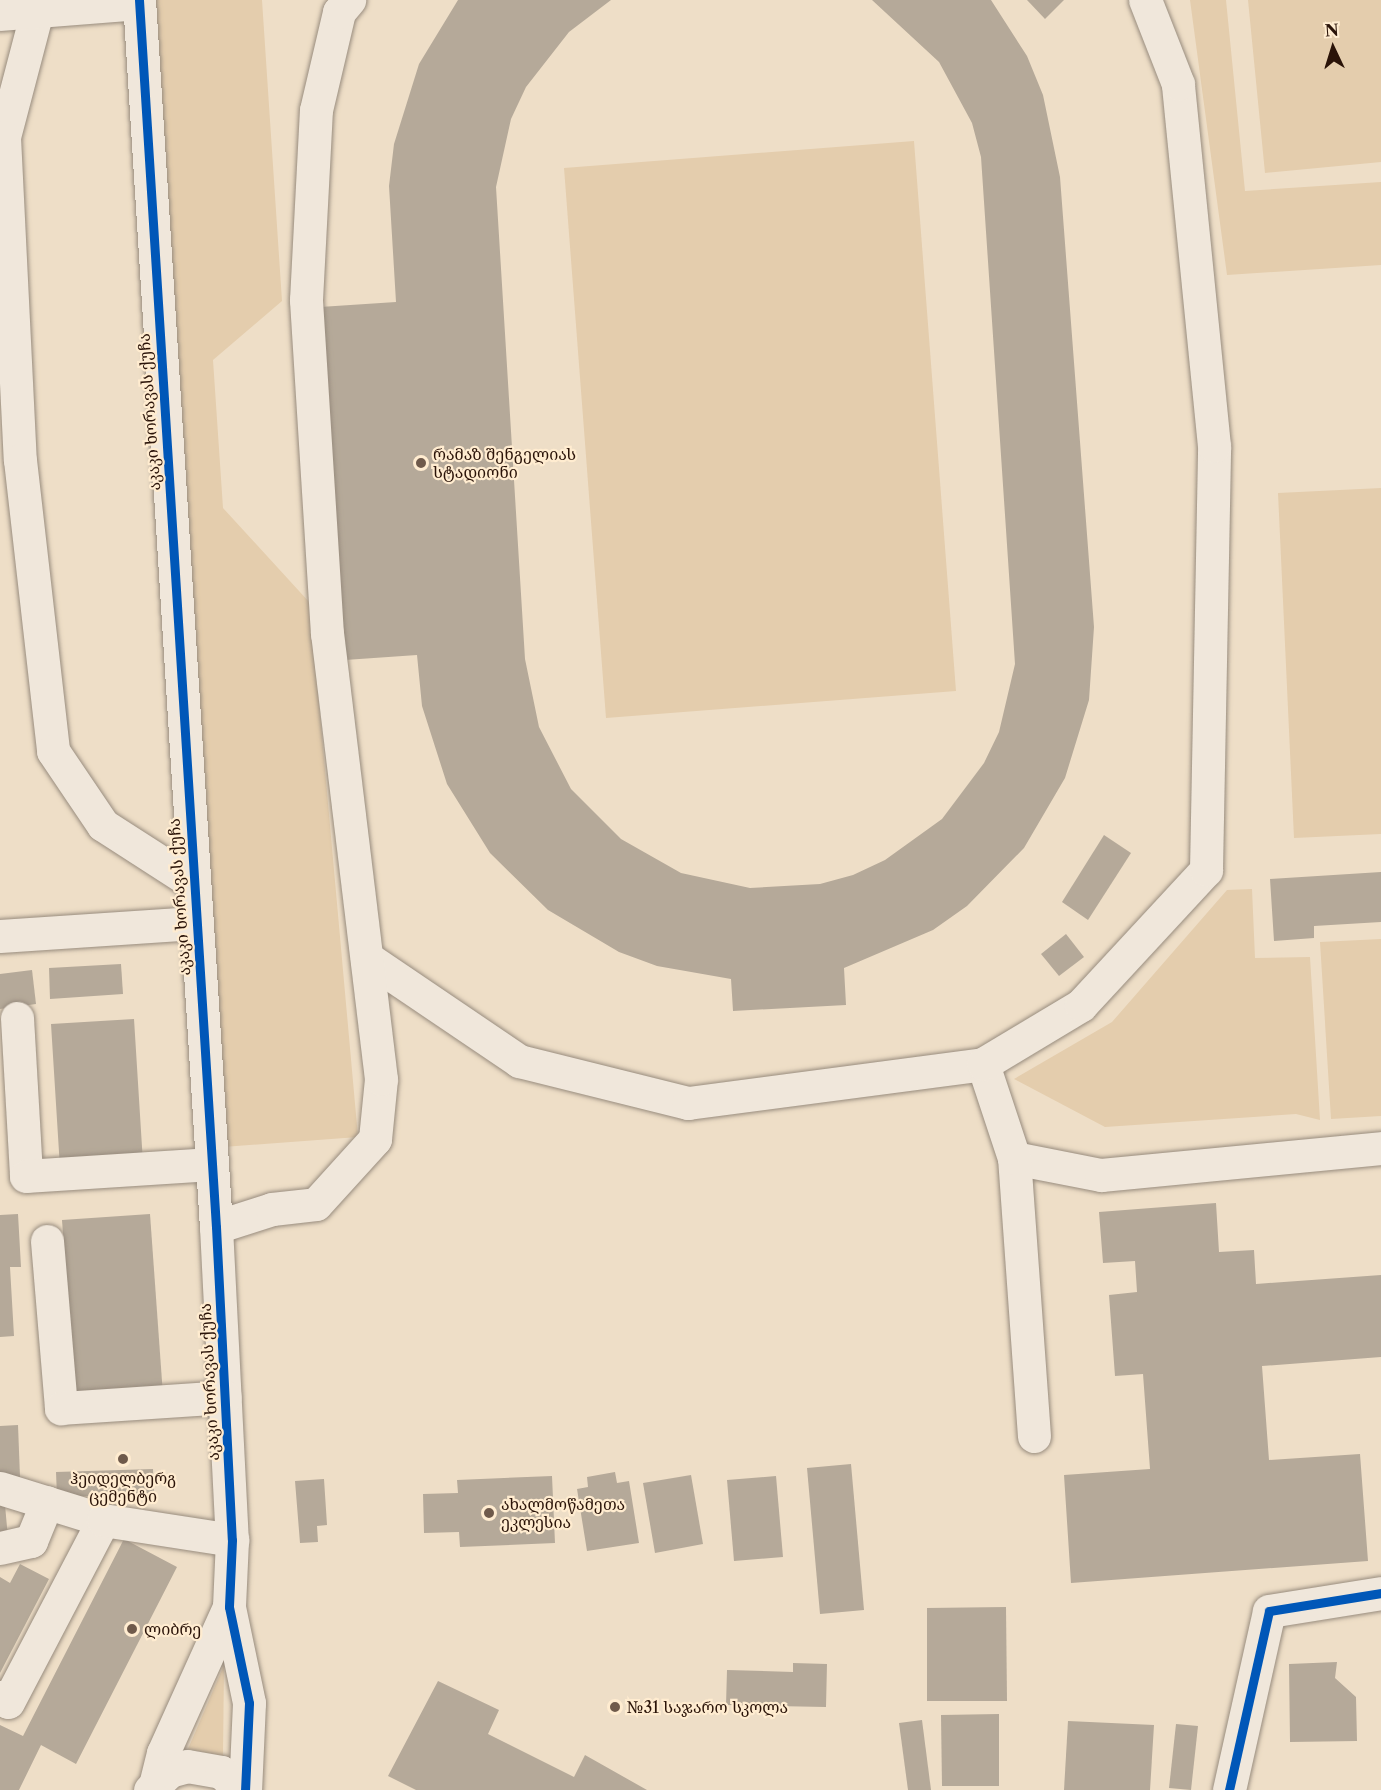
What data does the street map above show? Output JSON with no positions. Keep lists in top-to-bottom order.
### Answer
{
  "streets": {
    "street": ["აკაკი ხორავას ქუჩა"]
  },
  "places": [
    "რამაზ შენგელიას სტადიონი",
    "ჰეიდელბერგ ცემენტი",
    "ახალმოწამეთა ეკლესია",
    "ლიბრე",
    "№31 საჯარო სკოლა"
  ],
  "north": "top"
}
